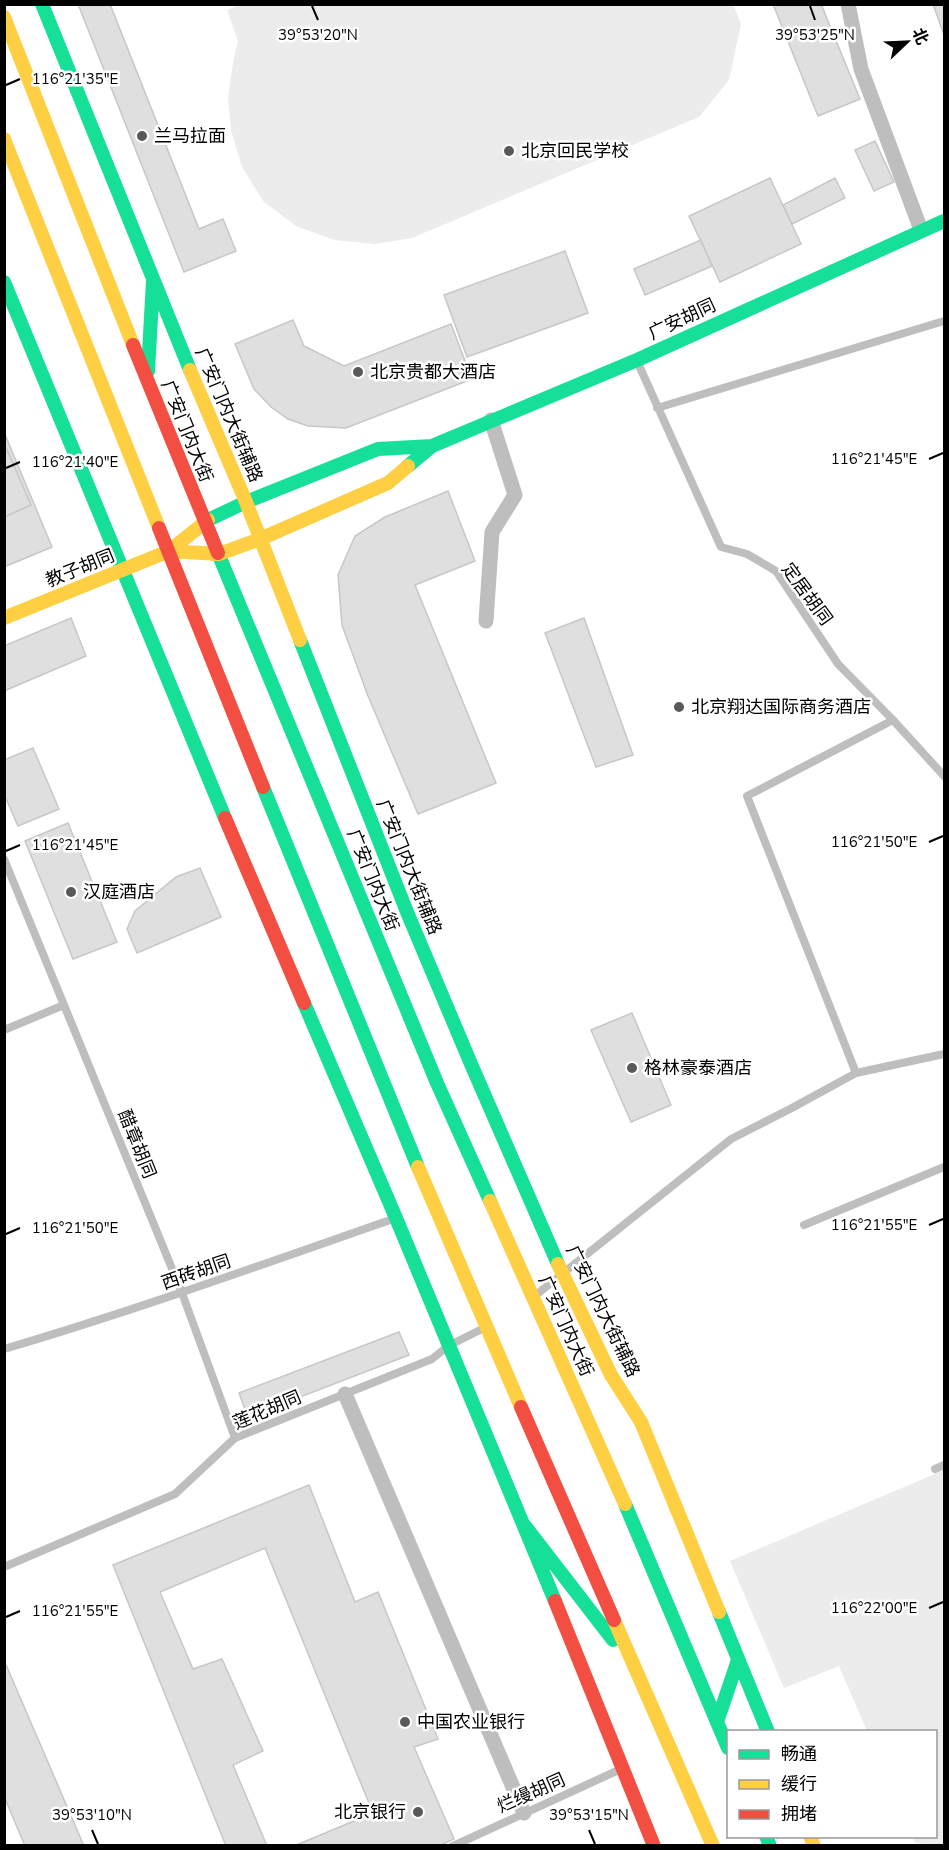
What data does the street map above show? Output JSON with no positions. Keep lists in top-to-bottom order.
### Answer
{
  "streets": {
    "street": [
      "广安胡同",
      "广安门内大街辅路",
      "广安门内大街",
      "教子胡同"
    ],
    "lane": [
      "定居胡同",
      "醋章胡同",
      "西砖胡同",
      "莲花胡同",
      "烂缦胡同"
    ]
  },
  "crossings": [
    ["广安胡同", "广安门内大街辅路"],
    ["广安胡同", "广安门内大街"],
    ["广安胡同", "教子胡同"],
    ["广安胡同", "定居胡同"],
    ["醋章胡同", "西砖胡同"],
    ["醋章胡同", "莲花胡同"]
  ],
  "places": [
    "兰马拉面",
    "北京回民学校",
    "北京贵都大酒店",
    "北京翔达国际商务酒店",
    "汉庭酒店",
    "格林豪泰酒店",
    "中国农业银行",
    "北京银行"
  ],
  "legend": ["畅通", "缓行", "拥堵"],
  "north": "top right",
  "coordinates": [
    "39°53'20\"N",
    "39°53'25\"N",
    "116°21'35\"E",
    "116°21'45\"E",
    "116°21'40\"E",
    "116°21'50\"E",
    "116°21'55\"E",
    "116°22'00\"E",
    "39°53'10\"N",
    "39°53'15\"N"
  ]
}
